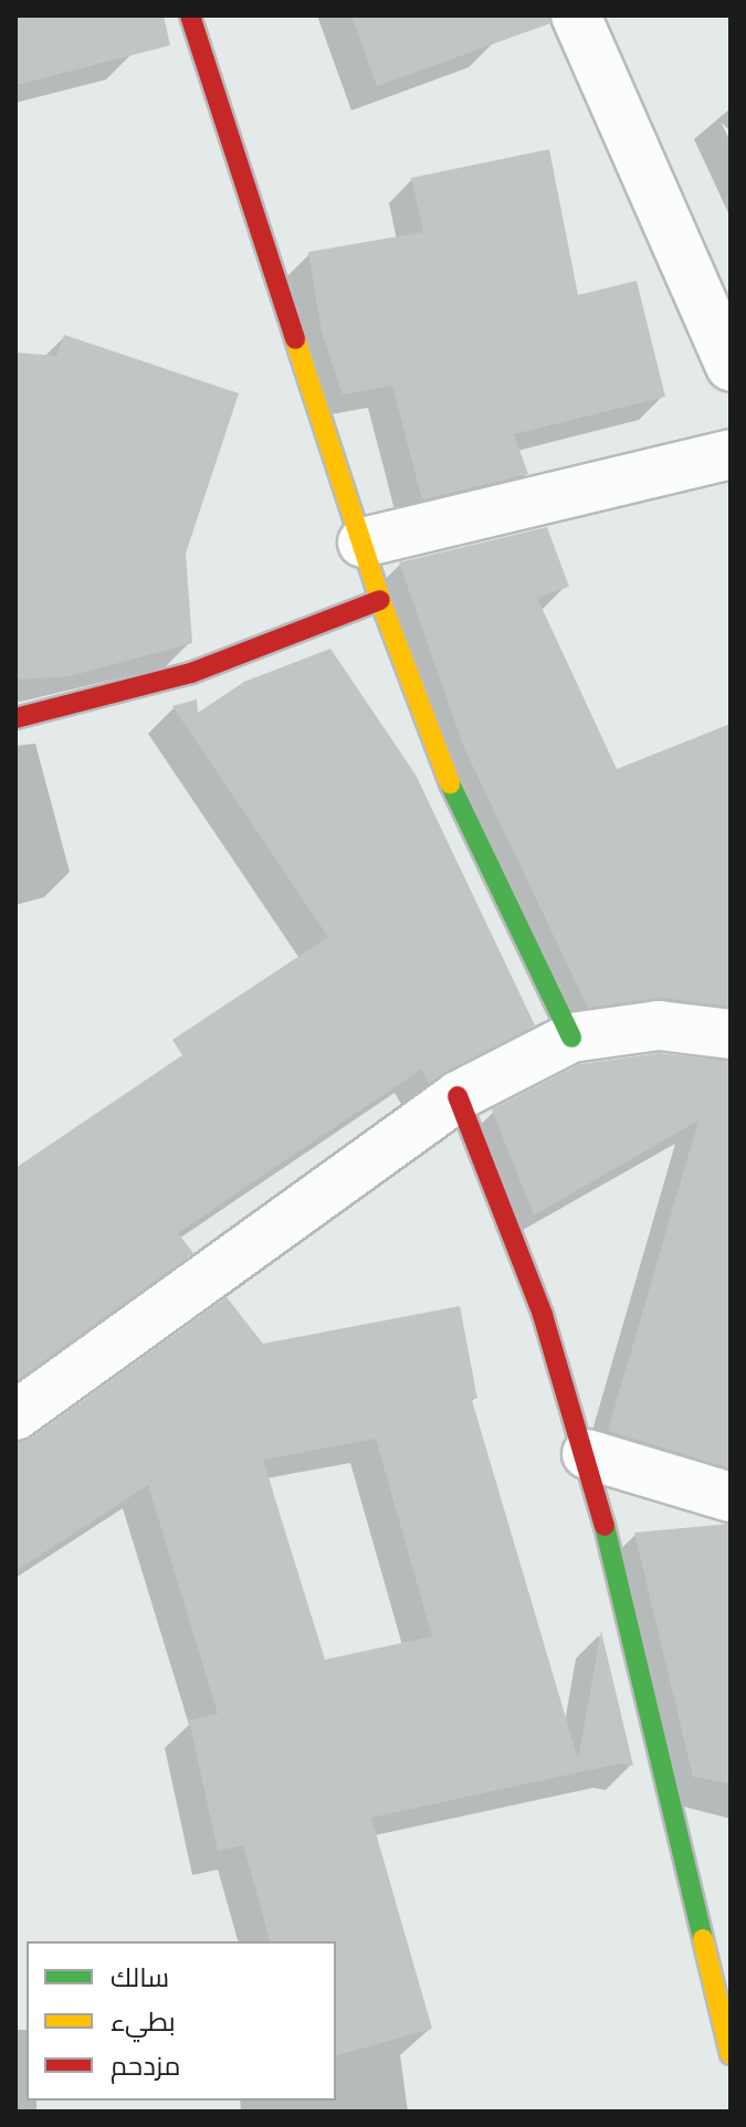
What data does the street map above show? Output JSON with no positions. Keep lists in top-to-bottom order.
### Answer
{
  "legend": ["سالك", "بطيء", "مزدحم"]
}
